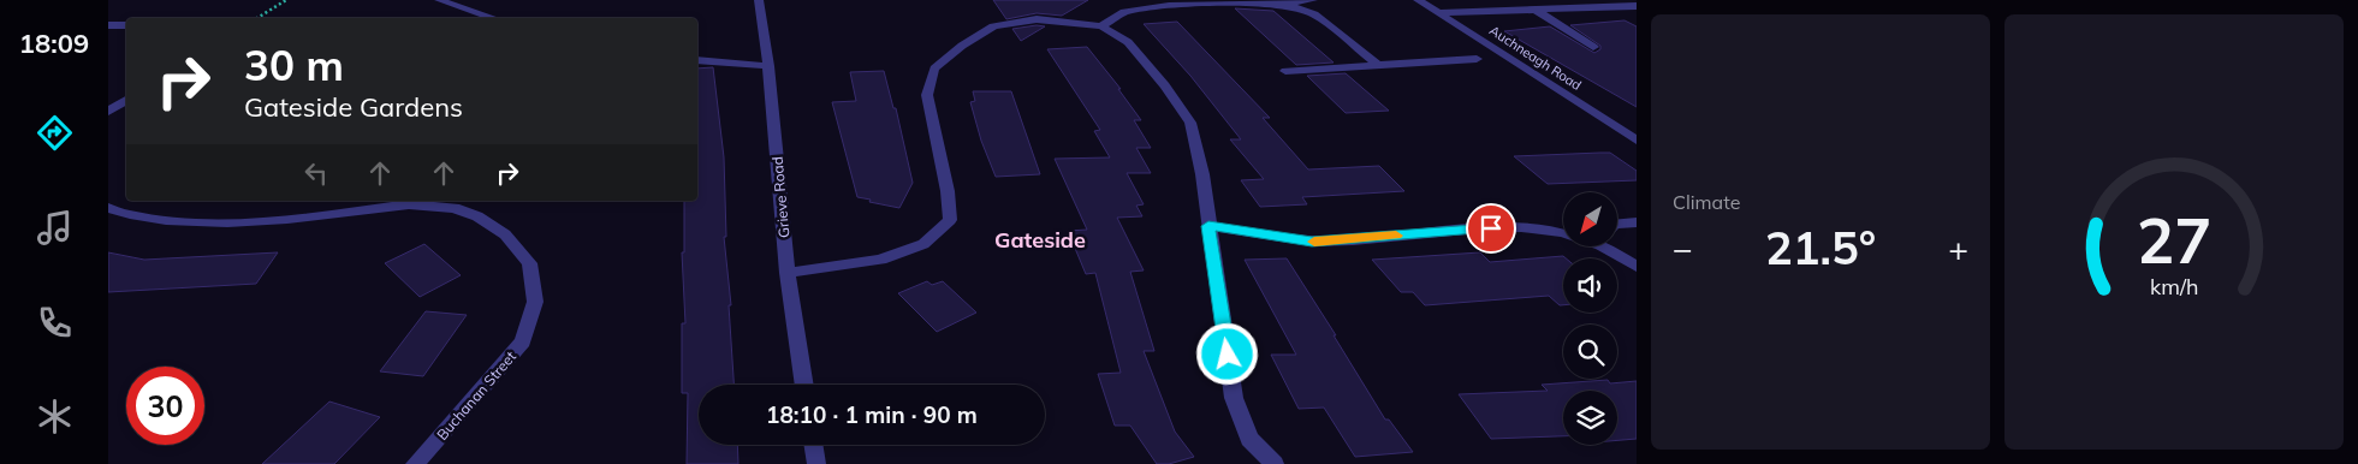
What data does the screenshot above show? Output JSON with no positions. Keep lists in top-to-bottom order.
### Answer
{
  "streets": {
    "street": ["Auchneagh Road", "Grieve Road", "Buchanan Street"]
  },
  "districts": ["Gateside"],
  "north": "bottom left",
  "page": {
    "tabs": "18:09",
    "tile": "Climate",
    "turn": ["30 m", "Gateside Gardens"],
    "heat": ["−", "21.5°", "+"],
    "limit": "30",
    "trip": "18:10 · 1 min · 90 m",
    "gauge": ["27", "km/h"]
  }
}
